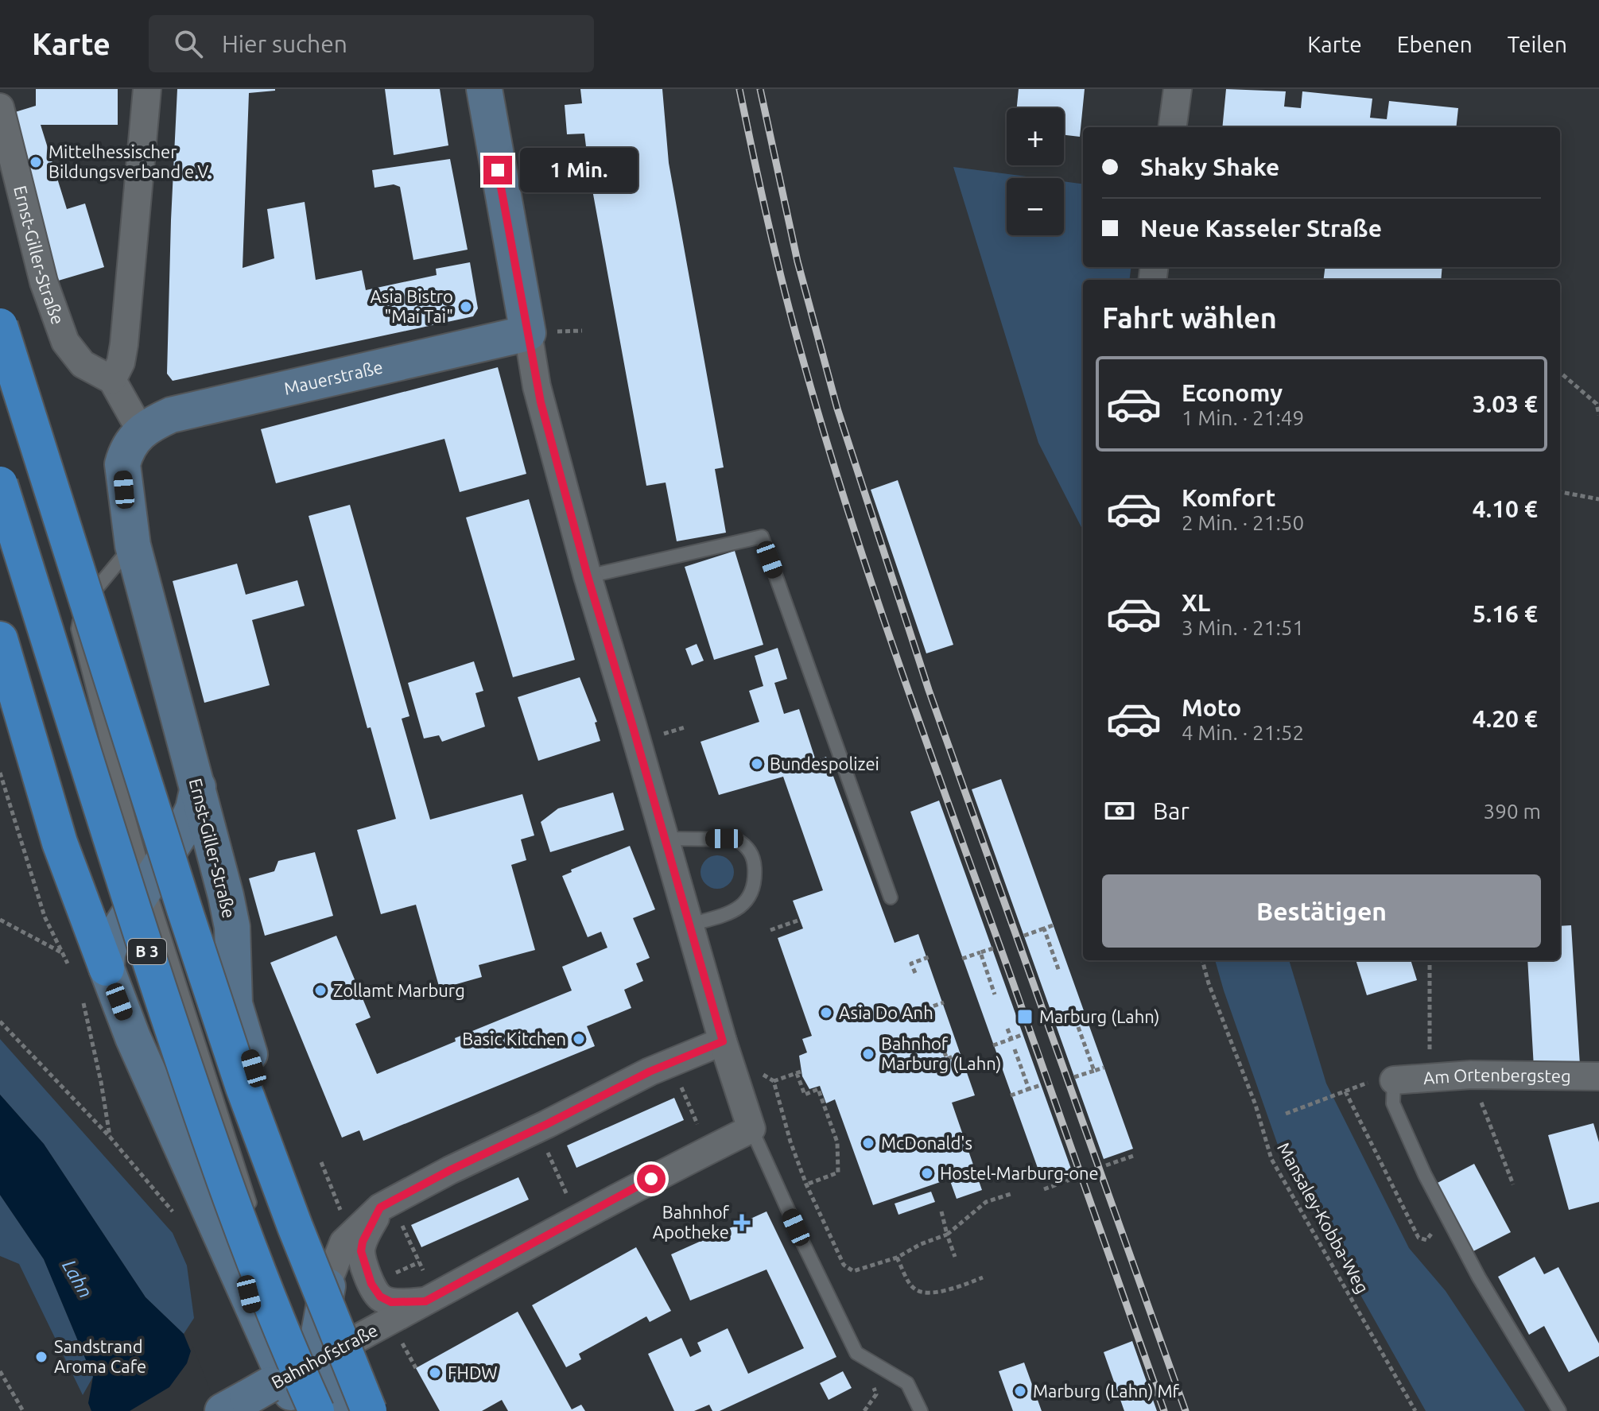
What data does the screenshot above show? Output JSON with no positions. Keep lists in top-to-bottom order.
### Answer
{
  "streets": {
    "highway": ["B 3"],
    "main road": ["Ernst-Giller-Straße", "Mauerstraße", "Bahnhofstraße"],
    "street": ["Am Ortenbergsteg"],
    "path": ["Mansaley-Kobba-Weg"]
  },
  "crossings": [
    ["Ernst-Giller-Straße", "Mauerstraße"]
  ],
  "water": ["Lahn"],
  "places": {
    "other": [
      "Mittelhessischer Bildungsverband e.V.",
      "Asia Bistro \"Mai Tai\"",
      "Bundespolizei",
      "Zollamt Marburg",
      "Asia Do Anh",
      "Basic Kitchen",
      "Bahnhof Marburg (Lahn)",
      "McDonald's",
      "Hostel-Marburg-one",
      "Sandstrand Aroma Cafe",
      "FHDW",
      "Marburg (Lahn) Mf"
    ],
    "transit": ["Marburg (Lahn)"],
    "health": ["Bahnhof Apotheke"]
  },
  "page": {
    "header": "Karte",
    "search": "Hier suchen",
    "nav": ["Karte", "Ebenen", "Teilen"],
    "map_buttons": ["+", "−"],
    "banner": ["Shaky Shake", "Neue Kasseler Straße"],
    "bubble": "1 Min.",
    "heading": "Fahrt wählen",
    "list": [
      {
        "name": "Economy",
        "note": "1 Min. · 21:49",
        "value": "3.03 €"
      },
      {
        "name": "Komfort",
        "note": "2 Min. · 21:50",
        "value": "4.10 €"
      },
      {
        "name": "XL",
        "note": "3 Min. · 21:51",
        "value": "5.16 €"
      },
      {
        "name": "Moto",
        "note": "4 Min. · 21:52",
        "value": "4.20 €"
      }
    ],
    "pay": ["Bar", "390 m"],
    "buttons": "Bestätigen"
  }
}
